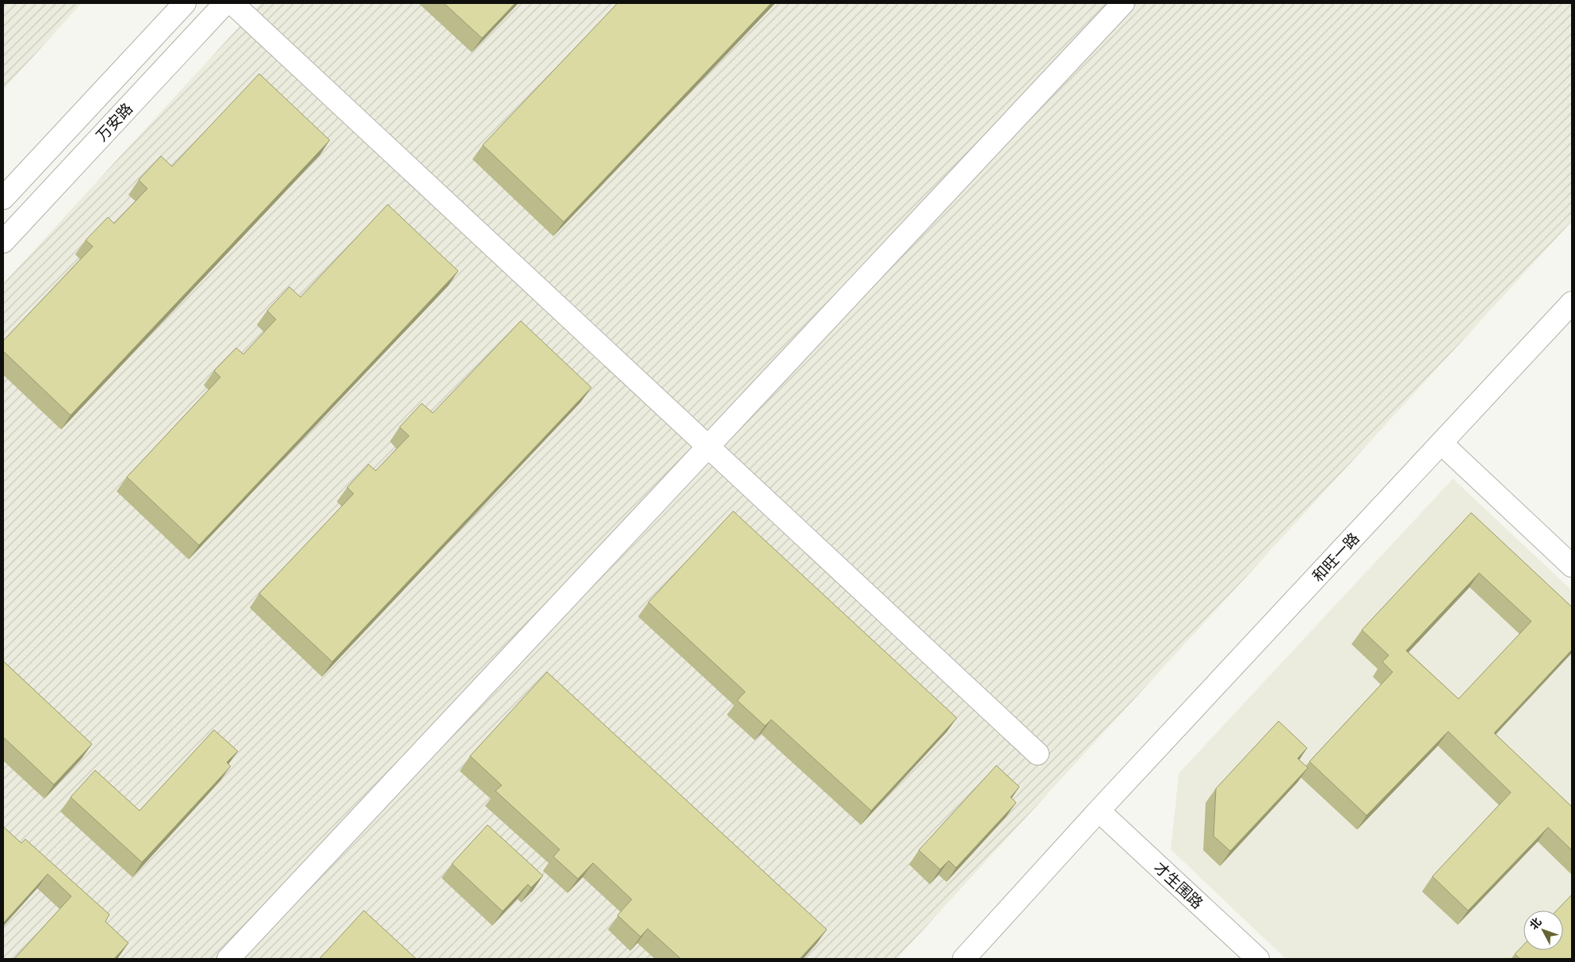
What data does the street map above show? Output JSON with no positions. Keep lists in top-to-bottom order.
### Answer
{
  "streets": {
    "street": ["万安路", "和旺一路", "才生围路"]
  },
  "crossings": [
    ["和旺一路", "才生围路"]
  ],
  "north": "top left"
}
